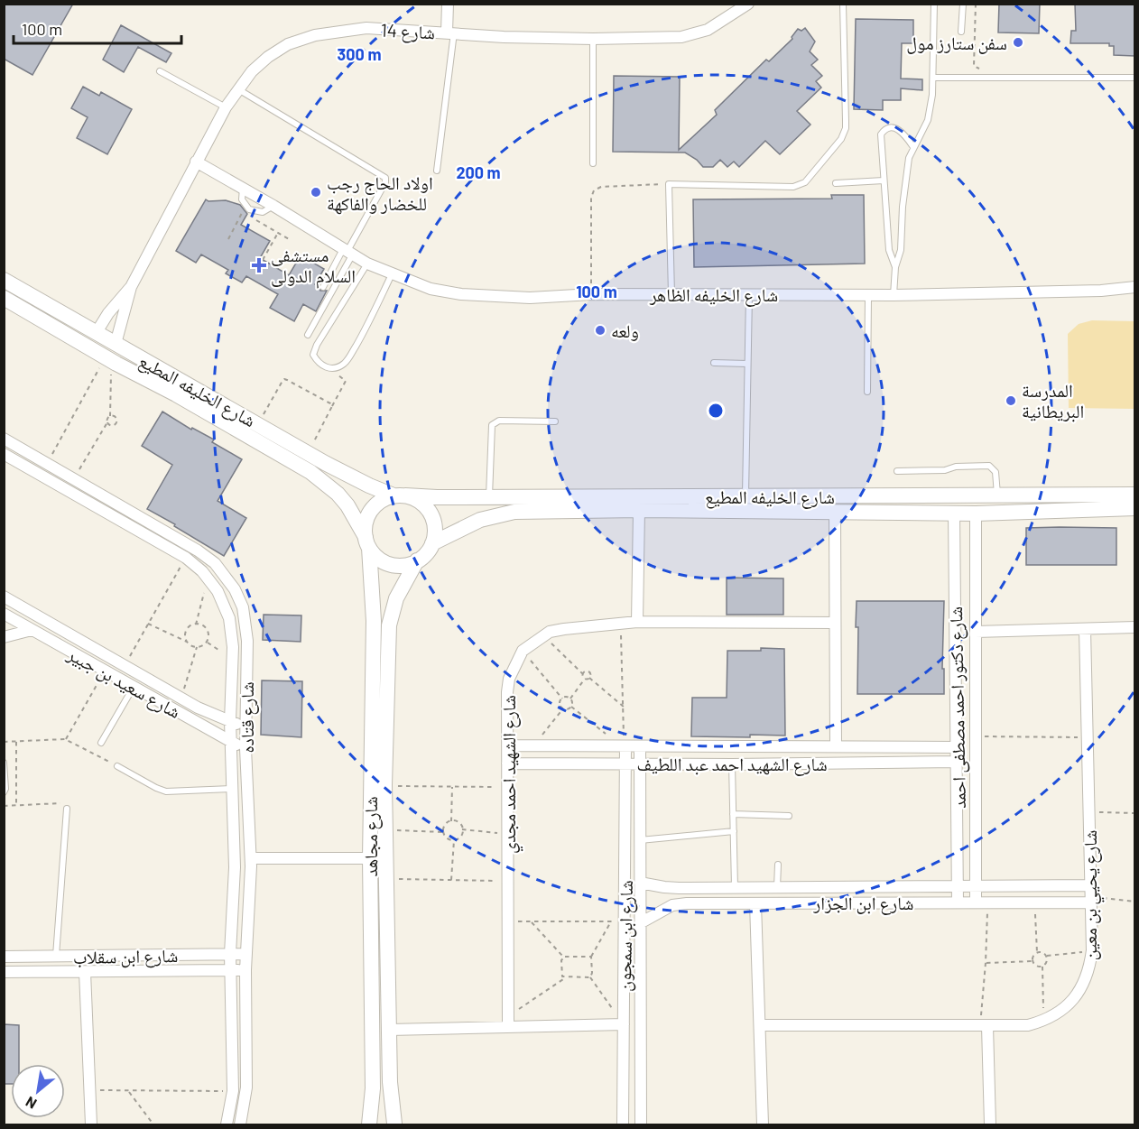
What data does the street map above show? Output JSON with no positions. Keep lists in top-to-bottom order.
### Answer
{
  "streets": {
    "street": [
      "شارع 14",
      "شارع الخليفه الظاهر",
      "شارع الخليفه المطيع",
      "شارع سعيد بن جبير",
      "شارع دكتور احمد مصطفى احمد",
      "شارع قتاده",
      "شارع الشهيد احمد عبد اللطيف",
      "شارع الشهيد احمد مجدي",
      "شارع مجاهد",
      "شارع يحيي بن معين",
      "شارع ابن الجزار",
      "شارع ابن سمجون",
      "شارع ابن سقلاب"
    ]
  },
  "crossings": [
    ["شارع 14", "شارع الخليفه الظاهر"],
    ["شارع 14", "شارع الخليفه المطيع"],
    ["شارع الخليفه المطيع", "شارع دكتور احمد مصطفى احمد"],
    ["شارع الخليفه المطيع", "شارع مجاهد"],
    ["شارع سعيد بن جبير", "شارع قتاده"],
    ["شارع دكتور احمد مصطفى احمد", "شارع الشهيد احمد عبد اللطيف"],
    ["شارع دكتور احمد مصطفى احمد", "شارع ابن الجزار"],
    ["شارع قتاده", "شارع ابن سقلاب"],
    ["شارع الشهيد احمد عبد اللطيف", "شارع الشهيد احمد مجدي"],
    ["شارع الشهيد احمد عبد اللطيف", "شارع ابن سمجون"],
    ["شارع يحيي بن معين", "شارع ابن الجزار"],
    ["شارع ابن الجزار", "شارع ابن سمجون"]
  ],
  "places": {
    "other": [
      "سفن ستارز مول",
      "اولاد الحاج رجب للخضار والفاكهة",
      "ولعه",
      "المدرسة البريطانية"
    ],
    "health": ["مستشفى السلام الدولى"]
  },
  "scale_bar": "100 m",
  "north": "bottom left",
  "rings": ["300 m", "200 m", "100 m"]
}
